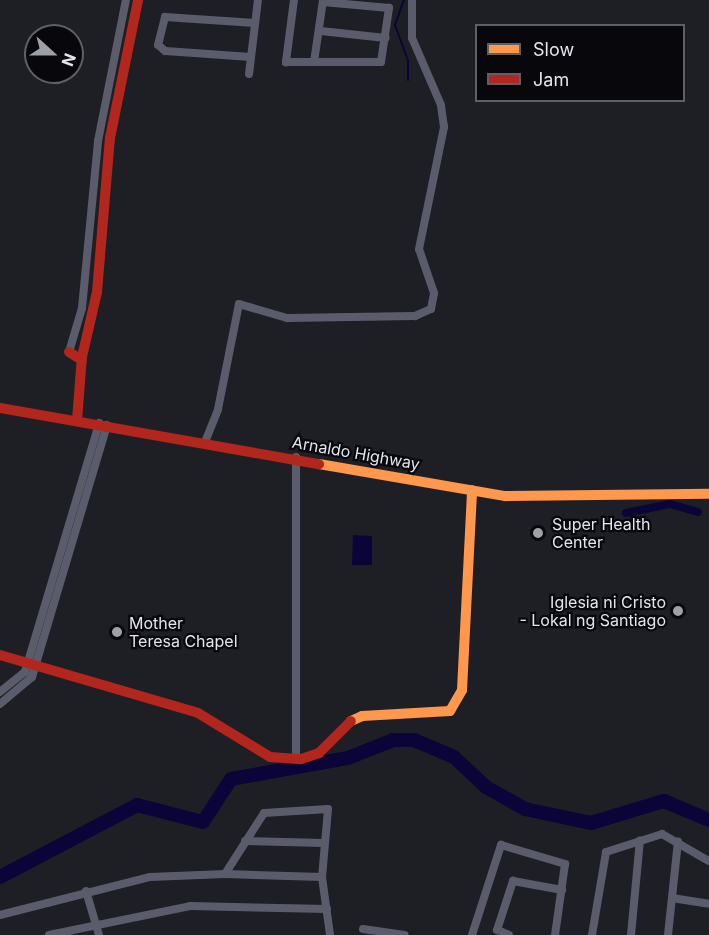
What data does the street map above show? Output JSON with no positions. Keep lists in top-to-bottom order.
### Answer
{
  "streets": {
    "street": ["Arnaldo Highway"]
  },
  "places": ["Super Health Center", "Iglesia ni Cristo - Lokal ng Santiago", "Mother Teresa Chapel"],
  "legend": ["Slow", "Jam"],
  "north": "right"
}
